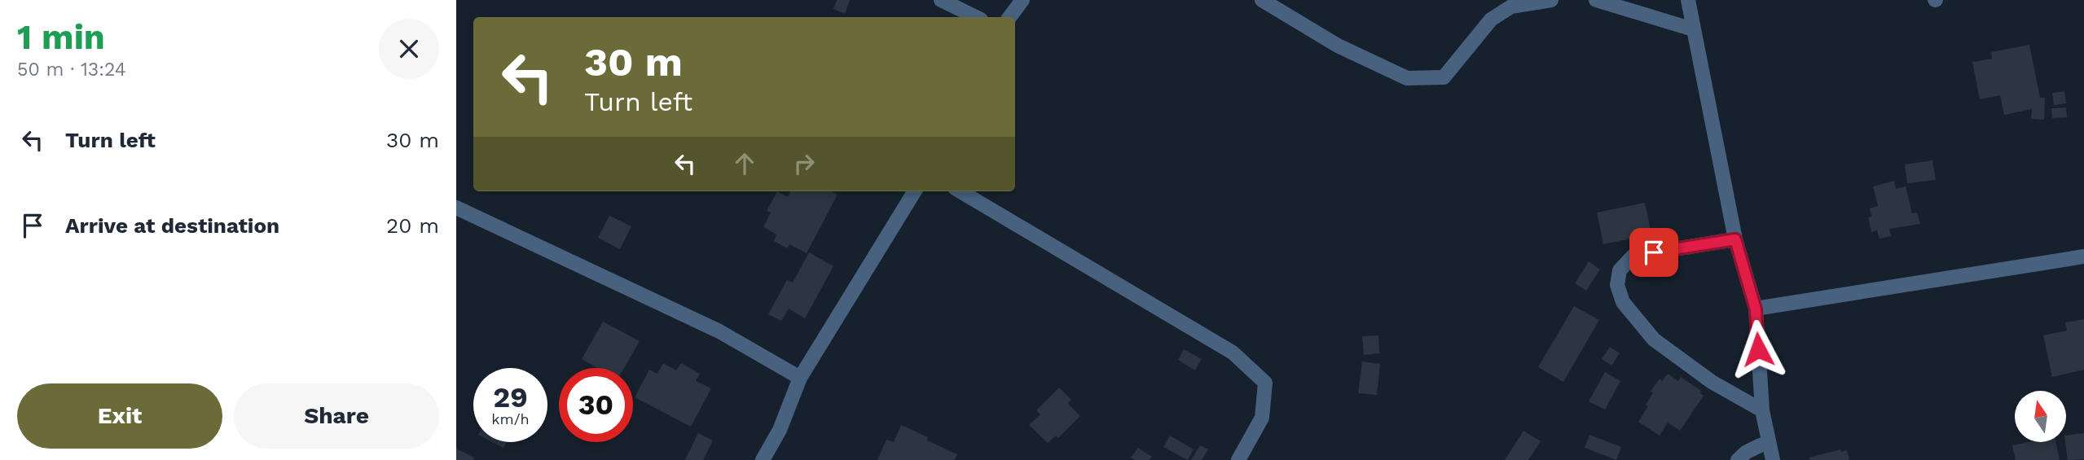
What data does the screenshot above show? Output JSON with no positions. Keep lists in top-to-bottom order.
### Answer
{
  "north": "top",
  "page": {
    "heading": ["1 min", "50 m · 13:24"],
    "turn": ["30 m", "Turn left"],
    "list": [
      {
        "name": "Turn left",
        "value": "30 m"
      },
      {
        "name": "Arrive at destination",
        "value": "20 m"
      }
    ],
    "speed": "29 km/h",
    "limit": "30",
    "buttons": ["Exit", "Share"]
  }
}
